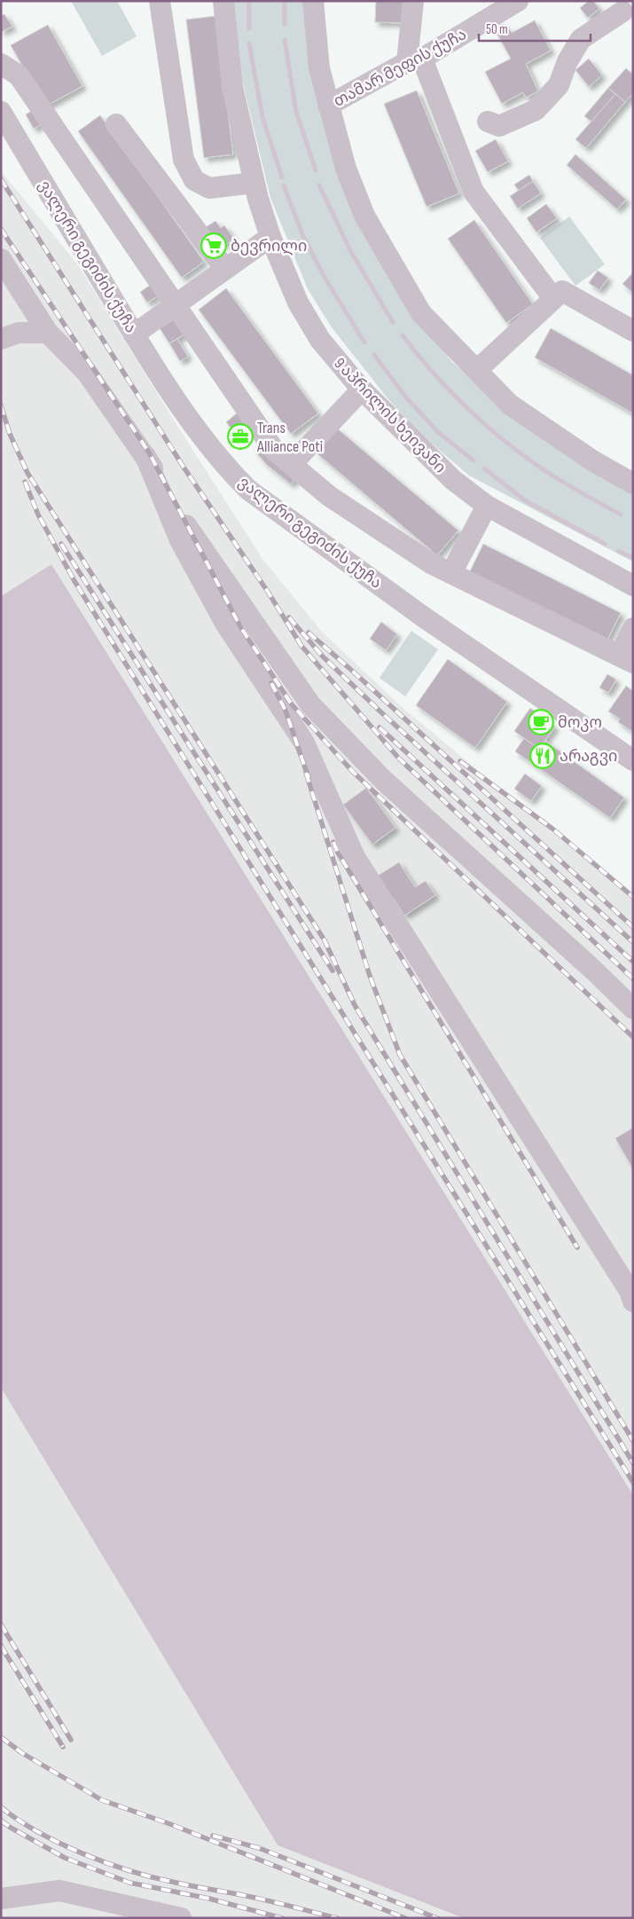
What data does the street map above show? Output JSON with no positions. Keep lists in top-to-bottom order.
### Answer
{
  "streets": {
    "street": ["თამარ მეფის ქუჩა", "ვალერი გეგიძის ქუჩა", "9 აპრილის ხეივანი"]
  },
  "places": {
    "supermarket": ["ბევრილი"],
    "office": ["Trans Alliance Poti"],
    "cafe": ["მოკო"],
    "restaurant": ["არაგვი"]
  },
  "scale_bar": "50 m"
}
